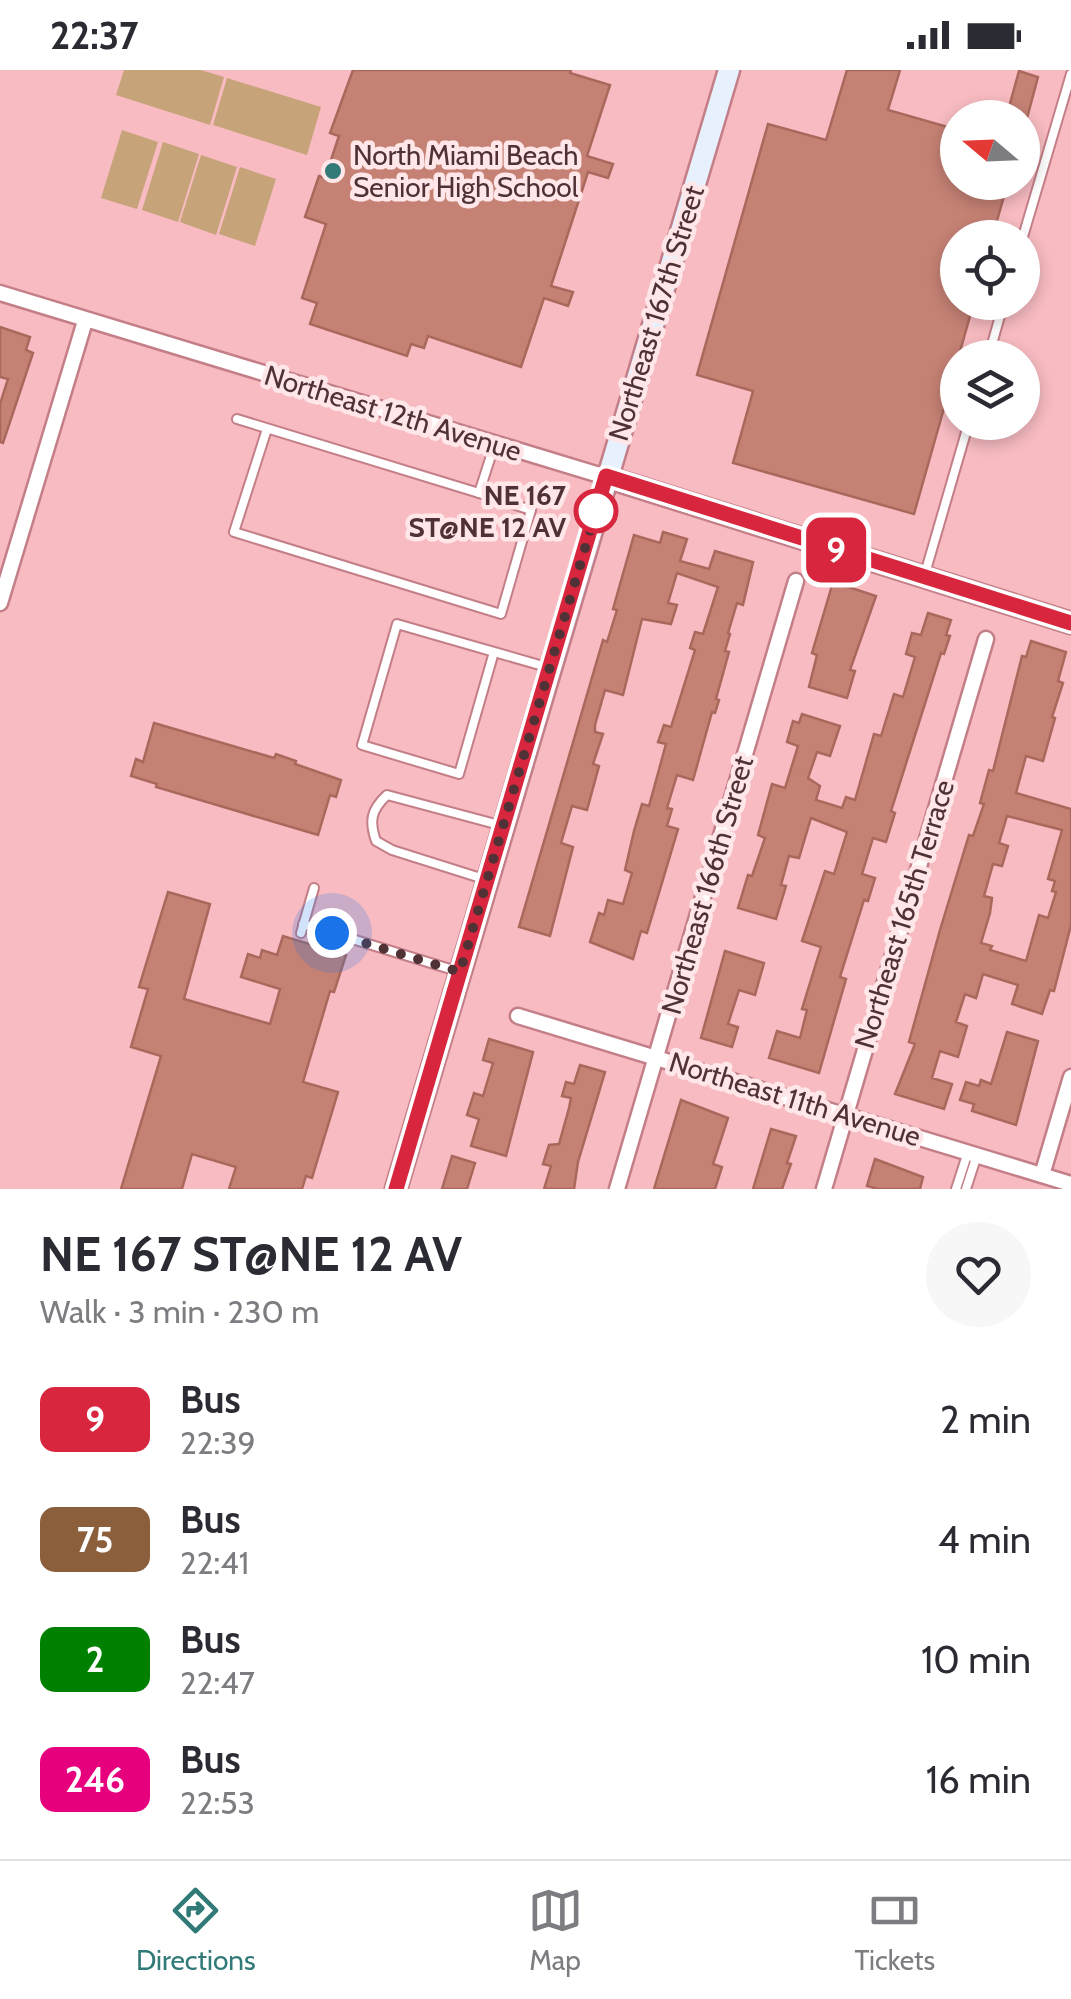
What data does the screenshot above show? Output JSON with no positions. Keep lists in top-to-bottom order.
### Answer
{
  "streets": {
    "street": [
      "Northeast 167th Street",
      "Northeast 12th Avenue",
      "Northeast 166th Street",
      "Northeast 165th Terrace",
      "Northeast 11th Avenue"
    ]
  },
  "crossings": [
    ["Northeast 167th Street", "Northeast 12th Avenue"],
    ["Northeast 166th Street", "Northeast 11th Avenue"],
    ["Northeast 165th Terrace", "Northeast 11th Avenue"]
  ],
  "places": ["North Miami Beach Senior High School", "NE 167 ST@NE 12 AV"],
  "lines": ["bus line 9"],
  "north": "left",
  "page": {
    "status": "22:37",
    "on_map": "9",
    "heading": ["NE 167 ST@NE 12 AV", "Walk · 3 min · 230 m"],
    "list": [
      {
        "mark": "9",
        "name": "Bus",
        "note": "22:39",
        "value": "2 min"
      },
      {
        "mark": "75",
        "name": "Bus",
        "note": "22:41",
        "value": "4 min"
      },
      {
        "mark": "2",
        "name": "Bus",
        "note": "22:47",
        "value": "10 min"
      },
      {
        "mark": "246",
        "name": "Bus",
        "note": "22:53",
        "value": "16 min"
      }
    ],
    "tabs": ["Directions", "Map", "Tickets"]
  }
}
